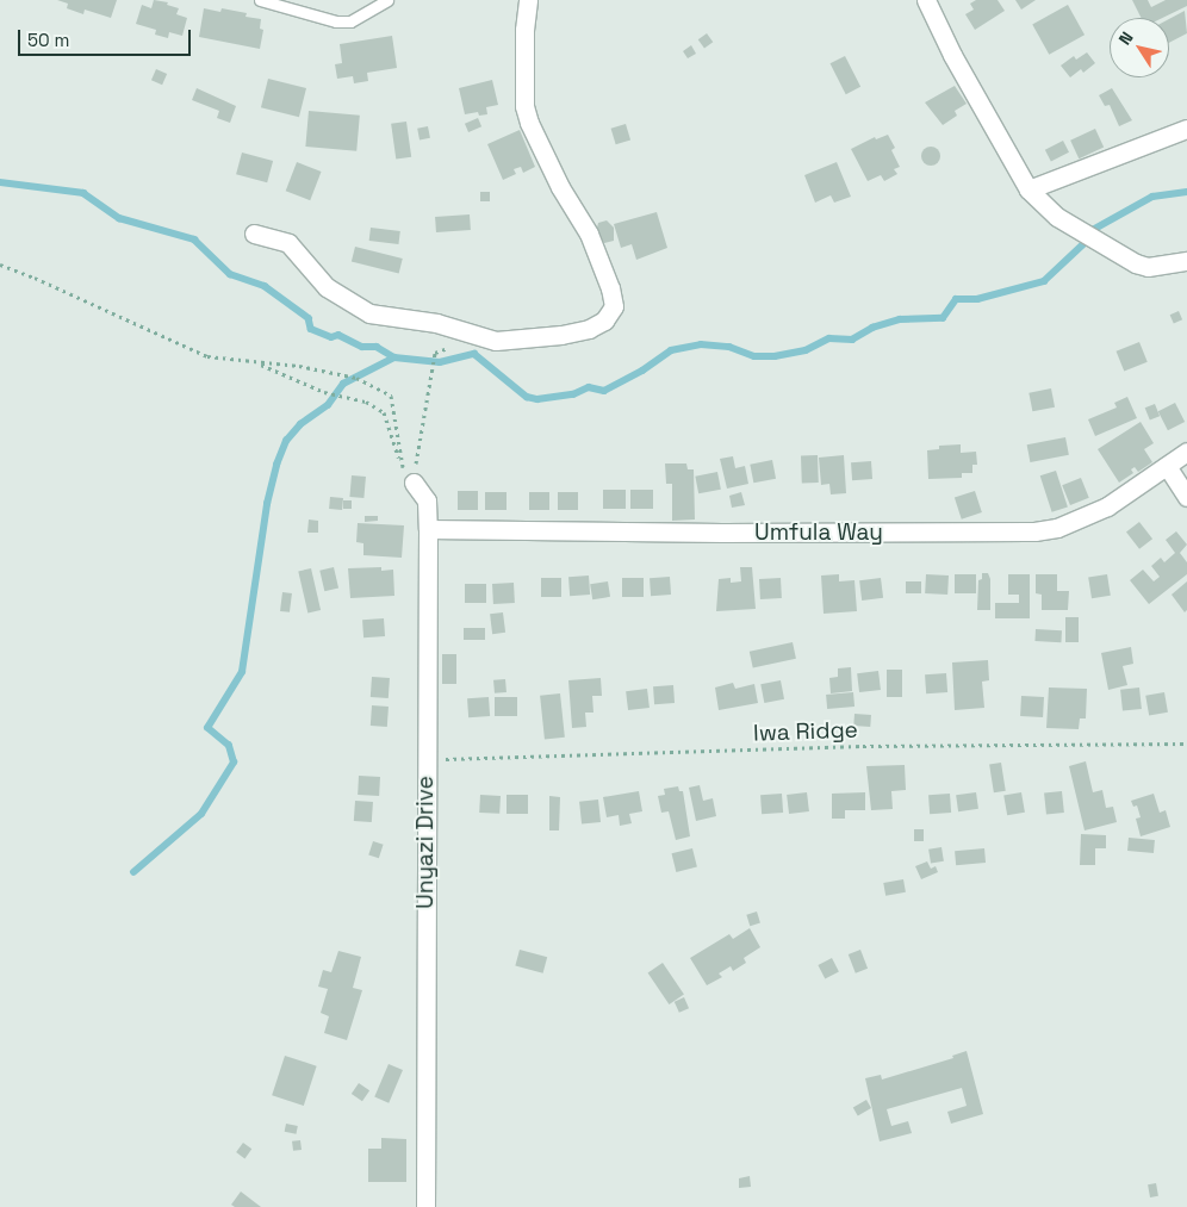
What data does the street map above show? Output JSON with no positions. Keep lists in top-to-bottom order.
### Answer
{
  "streets": {
    "street": ["Umfula Way", "Unyazi Drive"],
    "path": ["Iwa Ridge"]
  },
  "crossings": [
    ["Umfula Way", "Unyazi Drive"],
    ["Iwa Ridge", "Unyazi Drive"]
  ],
  "scale_bar": "50 m",
  "north": "top left"
}
